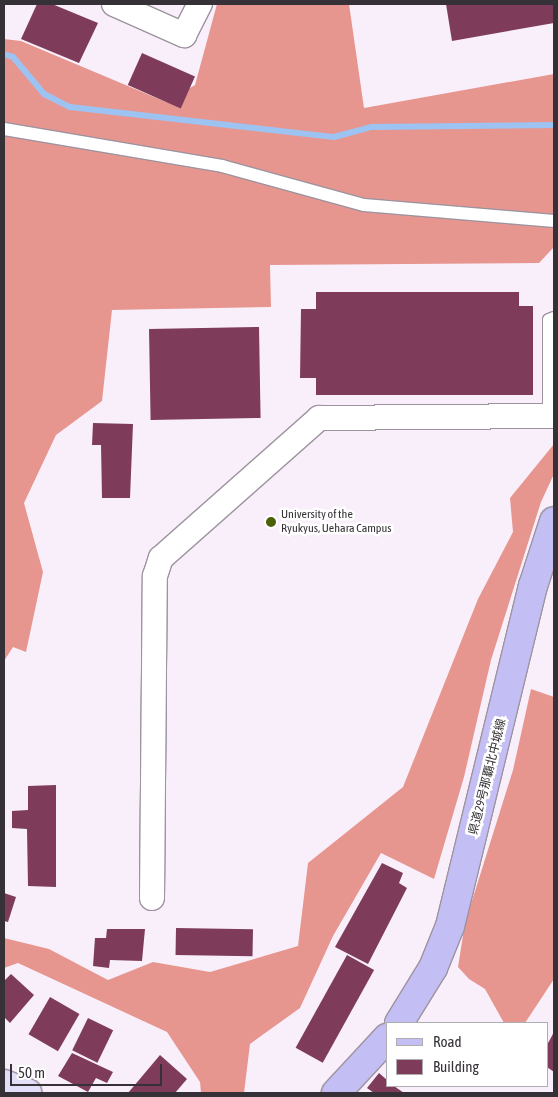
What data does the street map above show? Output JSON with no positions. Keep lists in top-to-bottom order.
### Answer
{
  "streets": {
    "main road": ["県道29号那覇北中城線"]
  },
  "places": ["University of the Ryukyus, Uehara Campus"],
  "legend": ["Road", "Building"],
  "scale_bar": "50 m"
}
